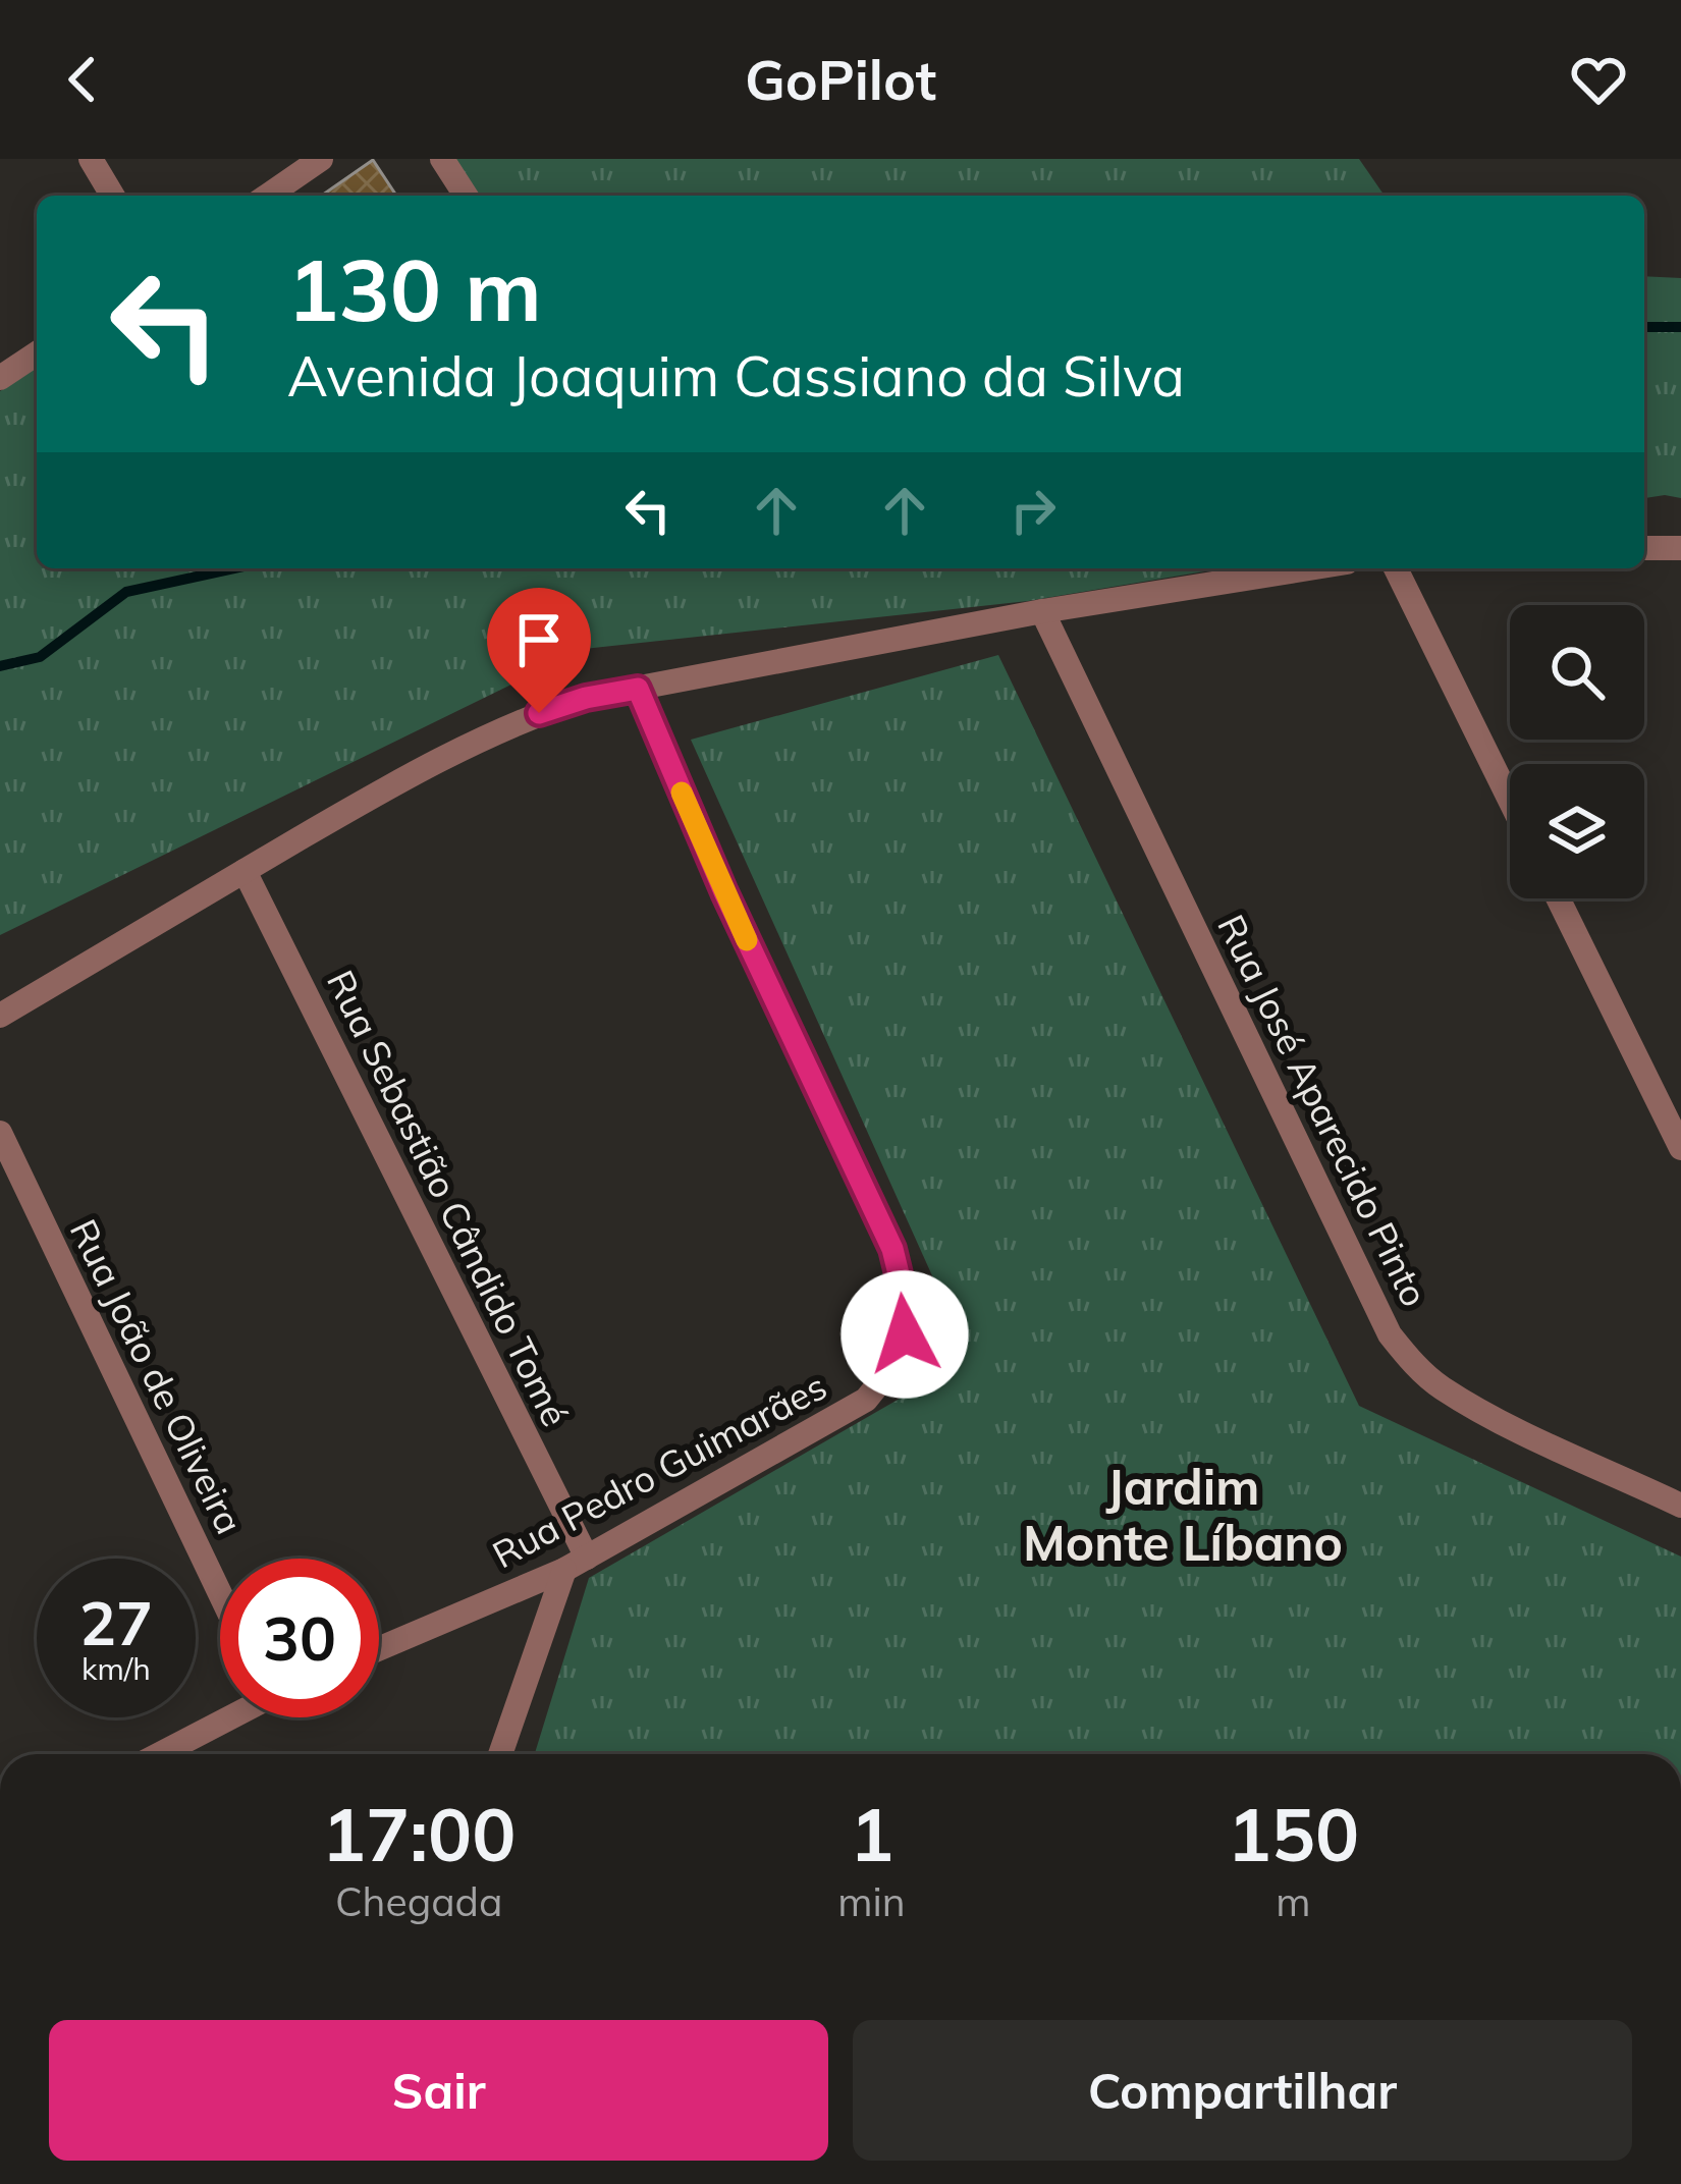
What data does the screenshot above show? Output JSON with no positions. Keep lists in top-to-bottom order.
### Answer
{
  "streets": {
    "street": [
      "Rua José Aparecido Pinto",
      "Rua Sebastião Cândido Tomé",
      "Rua João de Oliveira",
      "Rua Pedro Guimarães"
    ]
  },
  "crossings": [
    ["Rua Sebastião Cândido Tomé", "Rua Pedro Guimarães"]
  ],
  "districts": ["Jardim Monte Líbano"],
  "page": {
    "header": "GoPilot",
    "turn": ["130 m", "Avenida Joaquim Cassiano da Silva"],
    "speed": "27 km/h",
    "limit": "30",
    "eta": [
      "17:00",
      "Chegada",
      "1",
      "min",
      "150",
      "m"
    ],
    "buttons": ["Sair", "Compartilhar"]
  }
}
